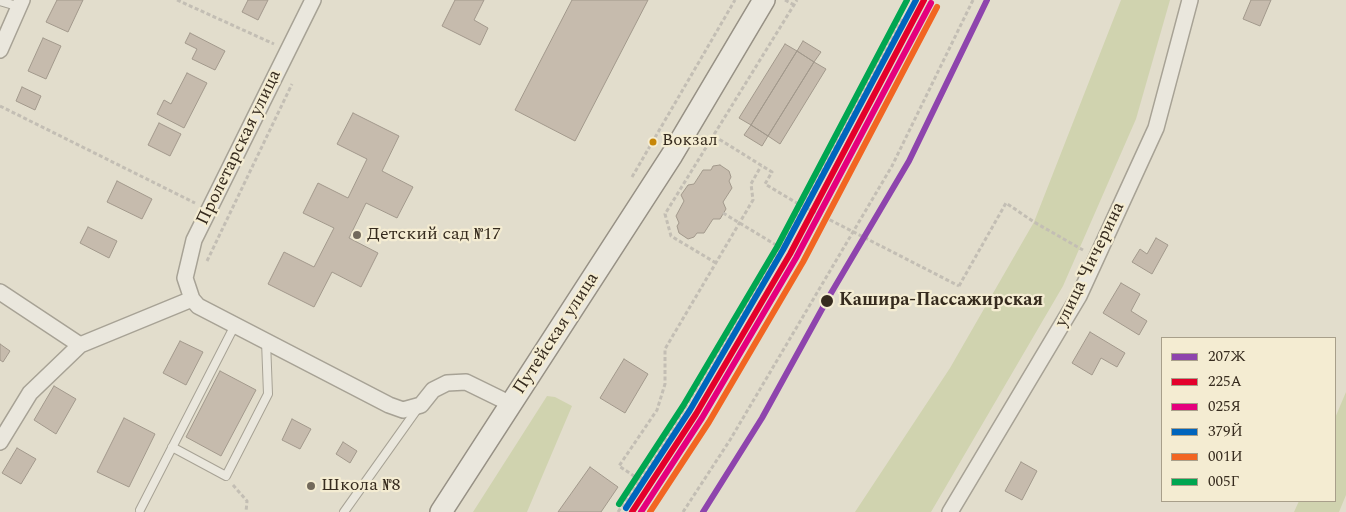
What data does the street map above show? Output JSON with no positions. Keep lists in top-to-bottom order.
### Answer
{
  "streets": {
    "main road": ["Путейская улица"],
    "street": ["Пролетарская улица", "улица Чичерина"]
  },
  "places": [
    "Вокзал",
    "Детский сад №17",
    "Кашира-Пассажирская",
    "Школа №8"
  ],
  "lines": [
    "transit line 207Ж",
    "transit line 225А",
    "transit line 379Й",
    "transit line 005Г",
    "transit line 025Я",
    "transit line 001И"
  ],
  "legend": [
    "207Ж",
    "225А",
    "025Я",
    "379Й",
    "001И",
    "005Г"
  ]
}
